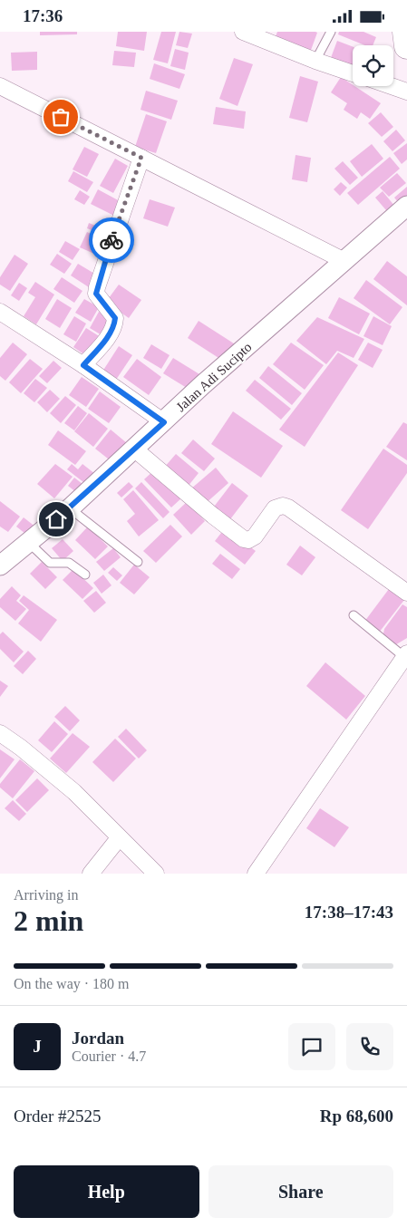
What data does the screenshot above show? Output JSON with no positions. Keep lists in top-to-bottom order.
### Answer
{
  "streets": {
    "street": ["Jalan Adi Sucipto"]
  },
  "page": {
    "status": "17:36",
    "heading": ["2 min", "Arriving in", "17:38–17:43"],
    "panel": [
      "Jordan",
      "Courier · 4.7",
      "Order #2525",
      "Rp 68,600"
    ],
    "bar": "On the way · 180 m",
    "round": "J",
    "buttons": ["Help", "Share"]
  }
}
